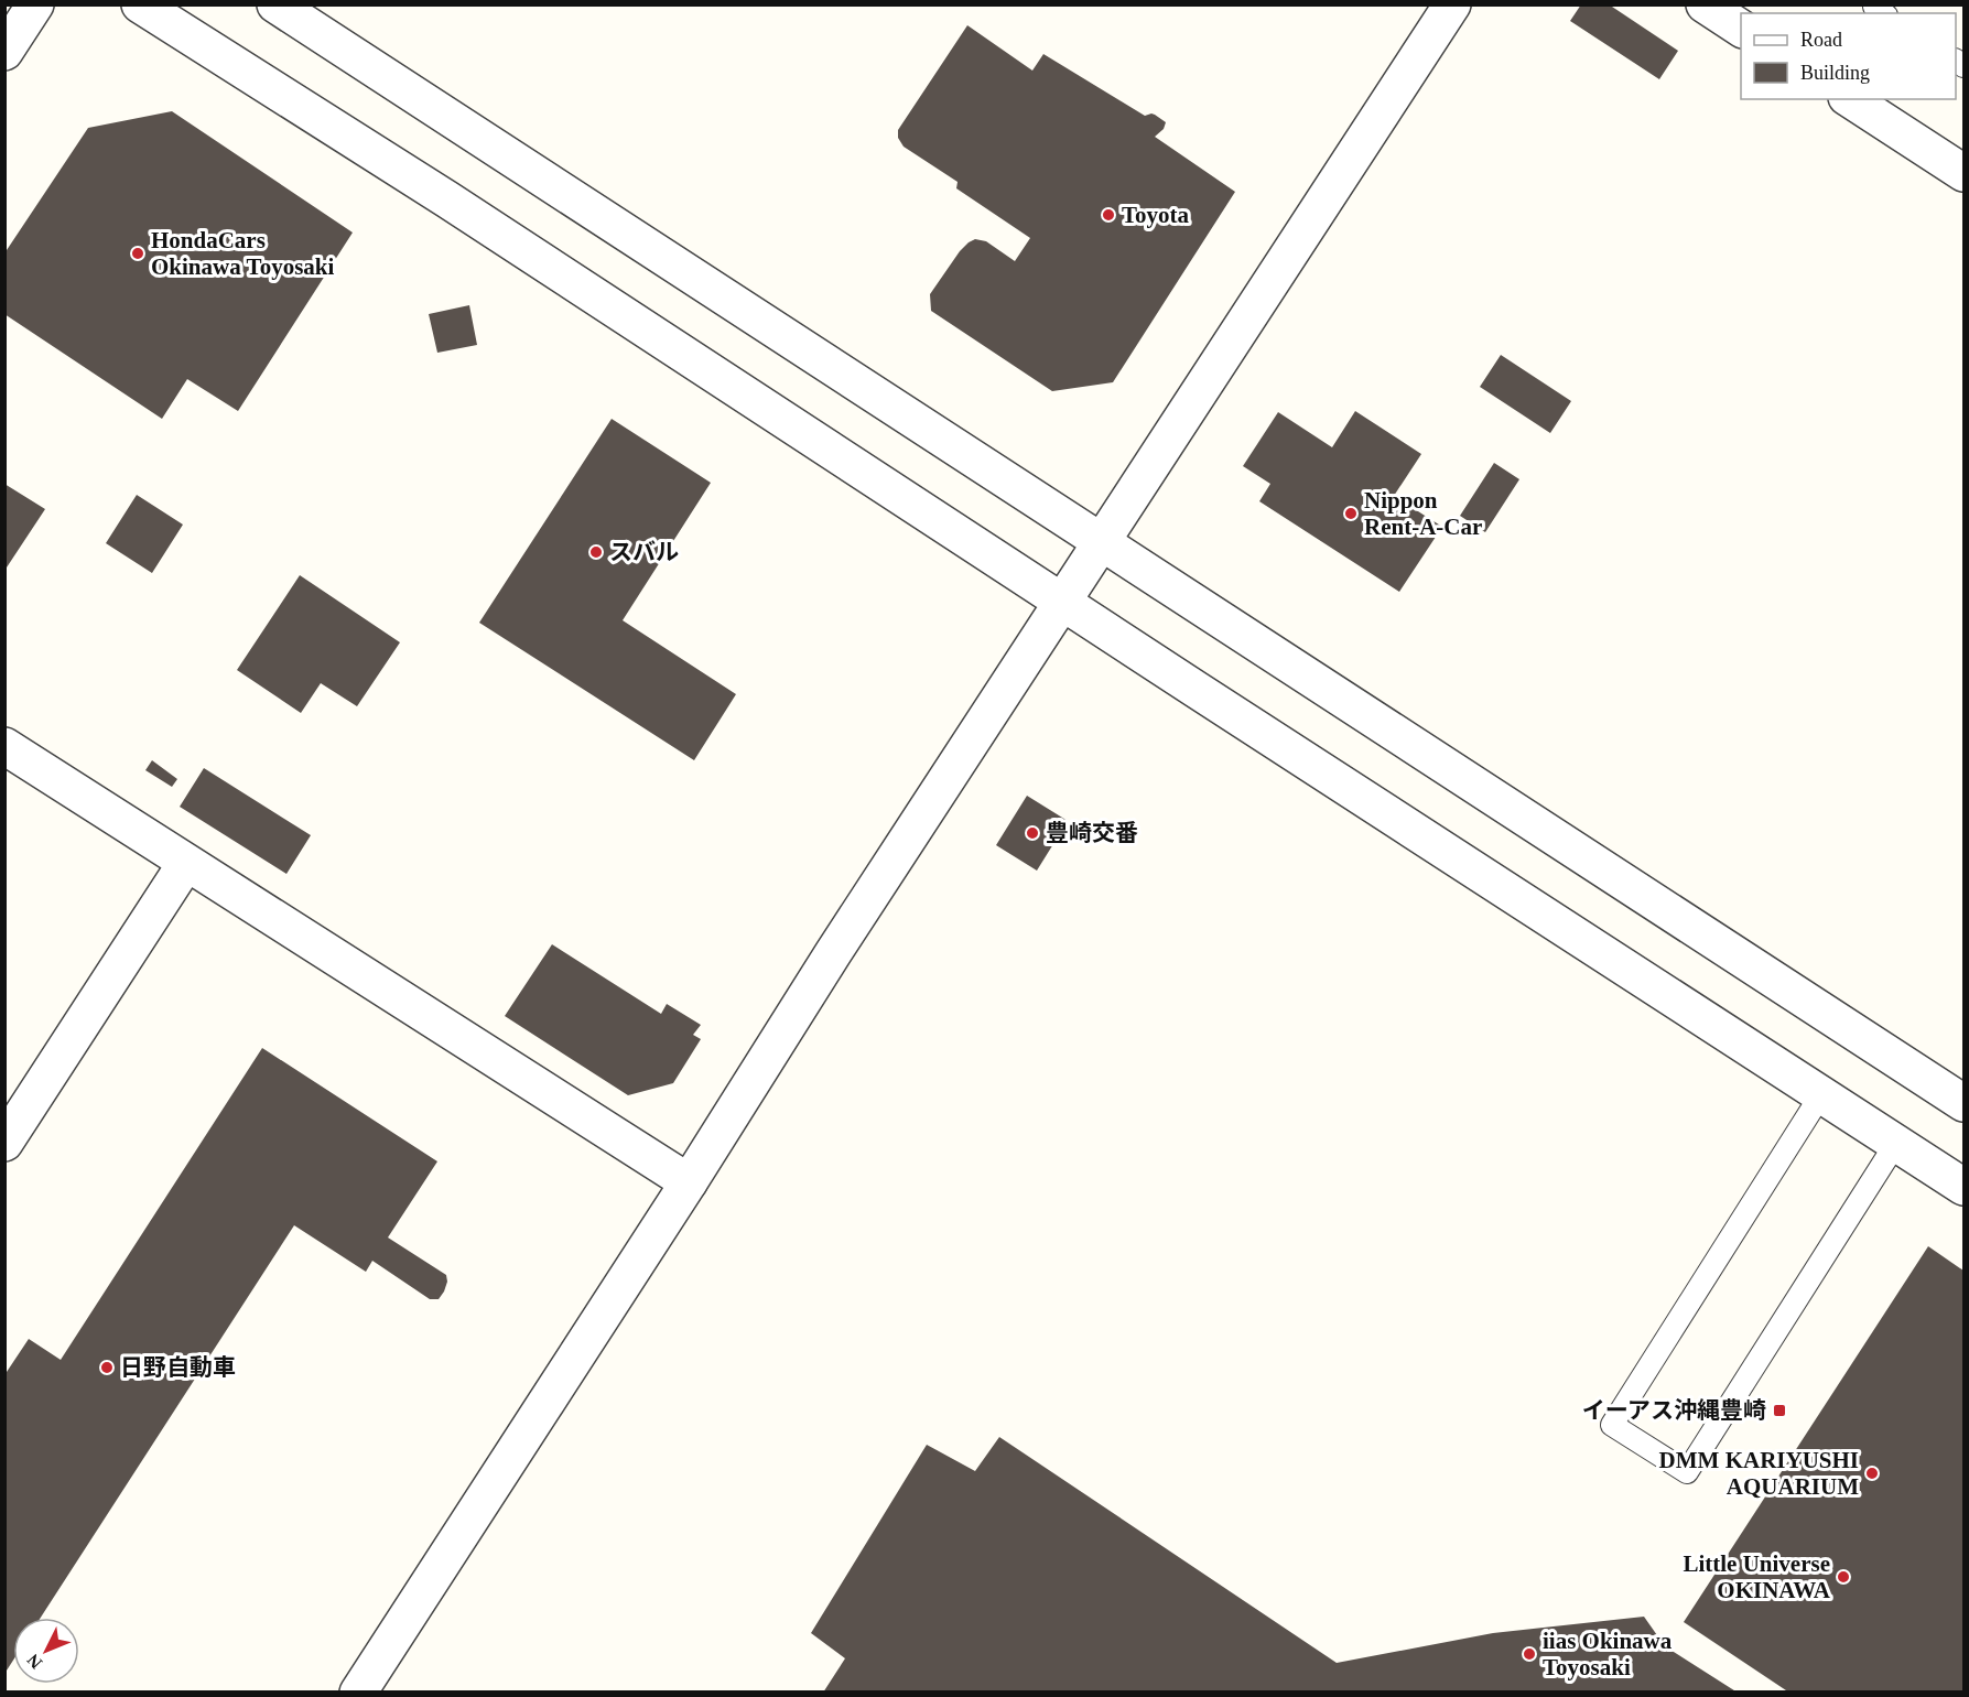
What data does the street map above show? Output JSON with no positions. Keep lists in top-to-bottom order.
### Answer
{
  "places": {
    "other": [
      "Toyota",
      "HondaCars Okinawa Toyosaki",
      "Nippon Rent-A-Car",
      "スバル",
      "豊崎交番",
      "日野自動車",
      "DMM KARIYUSHI AQUARIUM",
      "Little Universe OKINAWA",
      "iias Okinawa Toyosaki"
    ],
    "transit": ["イーアス沖縄豊崎"]
  },
  "legend": ["Road", "Building"],
  "north": "bottom left"
}
